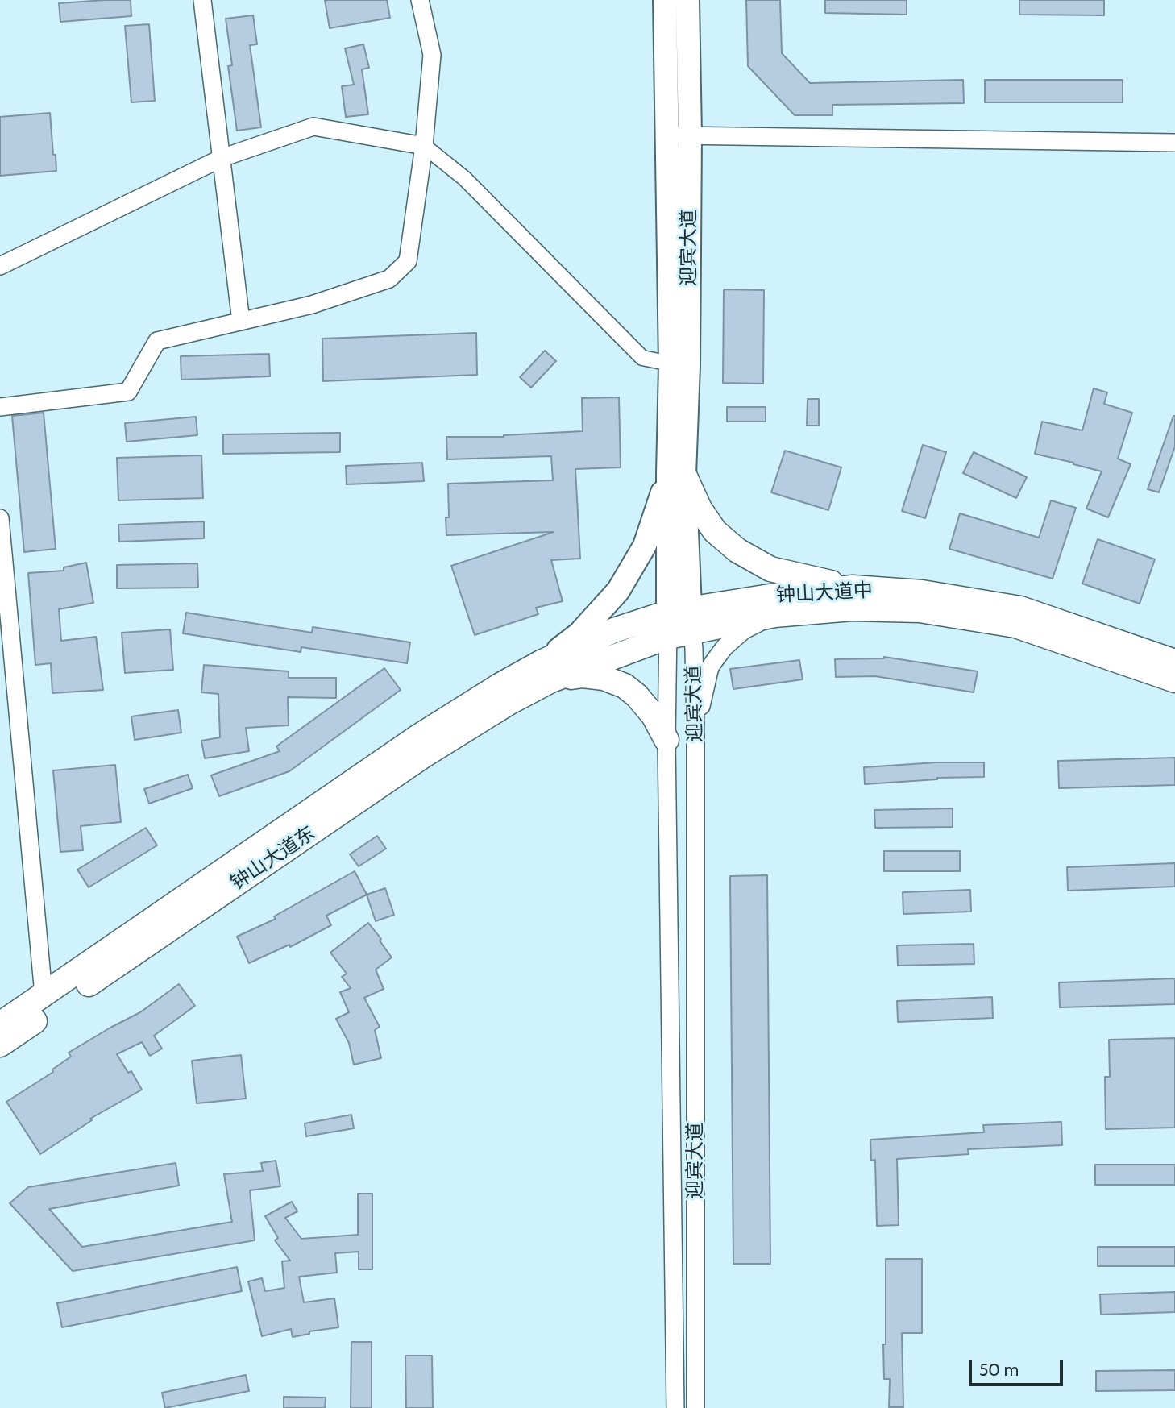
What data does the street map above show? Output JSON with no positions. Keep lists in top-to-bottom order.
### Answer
{
  "streets": {
    "highway": ["钟山大道中", "钟山大道东"],
    "main road": ["迎宾大道"]
  },
  "crossings": [
    ["迎宾大道", "钟山大道中"],
    ["钟山大道中", "钟山大道东"]
  ],
  "scale_bar": "50 m"
}
